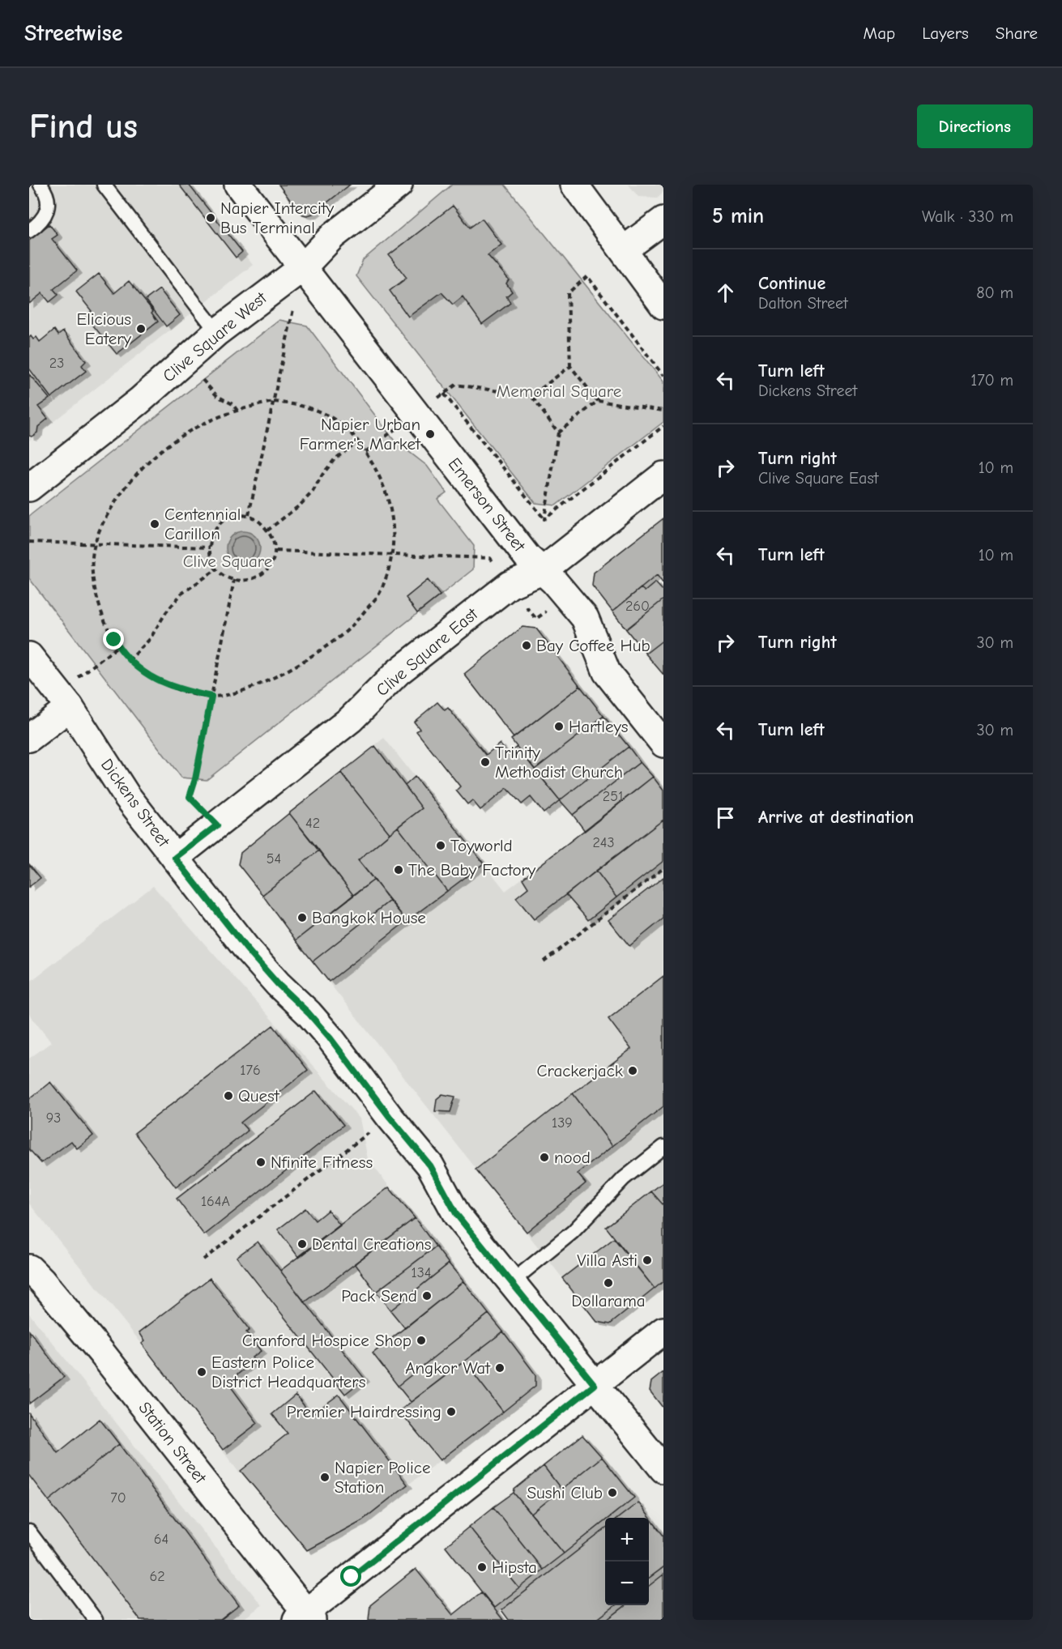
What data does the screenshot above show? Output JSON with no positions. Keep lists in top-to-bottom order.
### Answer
{
  "streets": {
    "street": [
      "Clive Square West",
      "Emerson Street",
      "Clive Square East",
      "Dickens Street",
      "Station Street"
    ]
  },
  "crossings": [
    ["Clive Square West", "Emerson Street"],
    ["Emerson Street", "Clive Square East"],
    ["Clive Square East", "Dickens Street"]
  ],
  "parks": ["Memorial Square", "Clive Square"],
  "places": [
    "Napier Intercity Bus Terminal",
    "Elicious Eatery",
    "Napier Urban Farmer's Market",
    "Centennial Carillon",
    "Bay Coffee Hub",
    "Hartleys",
    "Trinity Methodist Church",
    "Toyworld",
    "The Baby Factory",
    "Bangkok House",
    "Crackerjack",
    "Quest",
    "nood",
    "Nfinite Fitness",
    "Dental Creations",
    "Villa Asti",
    "Dollarama",
    "Pack Send",
    "Cranford Hospice Shop",
    "Angkor Wat",
    "Eastern Police District Headquarters",
    "Premier Hairdressing",
    "Napier Police Station",
    "Sushi Club",
    "Hipsta"
  ],
  "house_numbers": [
    "23",
    "260",
    "251",
    "42",
    "243",
    "54",
    "176",
    "93",
    "139",
    "164A",
    "134",
    "70",
    "64",
    "62"
  ],
  "page": {
    "header": "Streetwise",
    "nav": ["Map", "Layers", "Share"],
    "buttons": "Directions",
    "title": "Find us",
    "heading": ["5 min", "Walk · 330 m"],
    "list": [
      ["Continue", "Dalton Street", "80 m"],
      ["Turn left", "Dickens Street", "170 m"],
      ["Turn right", "Clive Square East", "10 m"],
      ["Turn left", "10 m"],
      ["Turn right", "30 m"],
      ["Turn left", "30 m"],
      "Arrive at destination"
    ],
    "map_buttons": ["+", "−"]
  }
}
